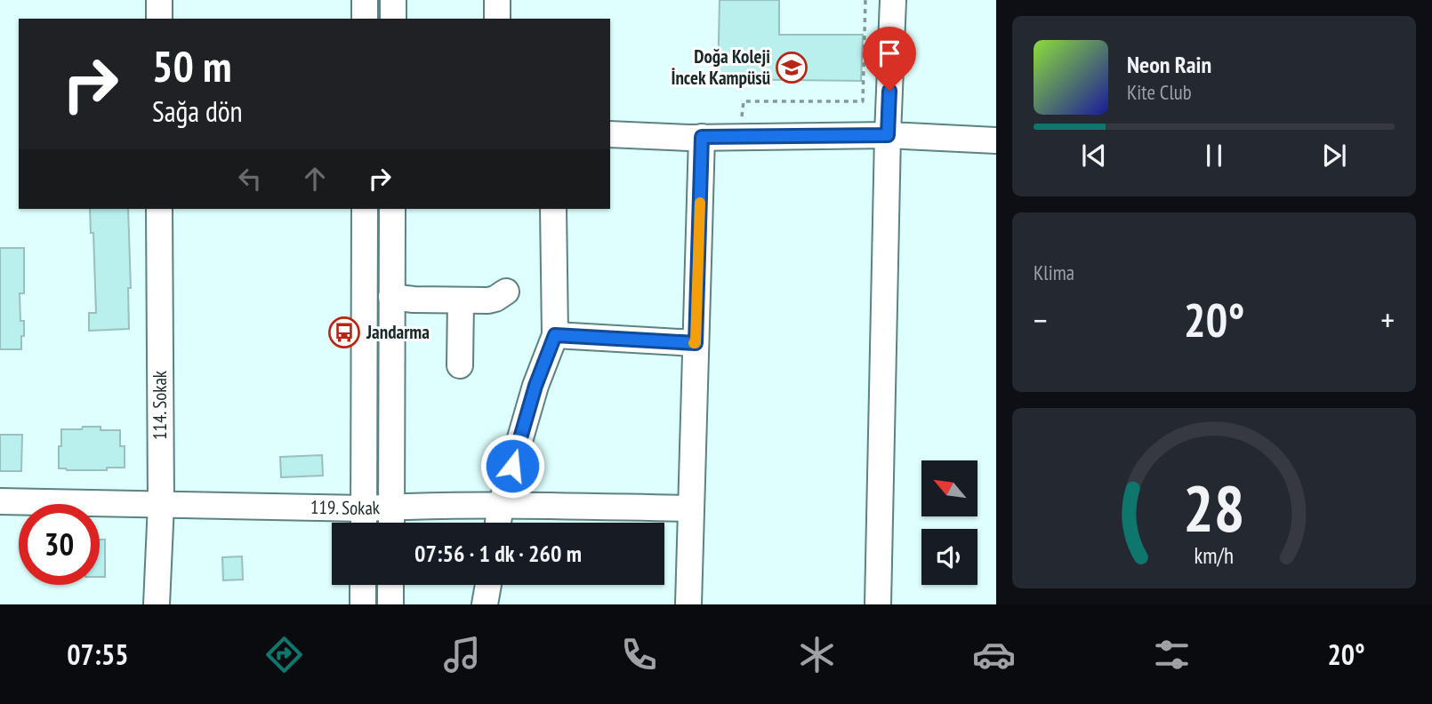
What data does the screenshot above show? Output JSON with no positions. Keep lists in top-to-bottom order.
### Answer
{
  "streets": {
    "street": ["114. Sokak", "119. Sokak"]
  },
  "crossings": [
    ["114. Sokak", "119. Sokak"]
  ],
  "places": {
    "school or university": ["Doğa Koleji İncek Kampüsü"],
    "bus stop": ["Jandarma"]
  },
  "north": "top left",
  "page": {
    "turn": ["50 m", "Sağa dön"],
    "song": ["Neon Rain", "Kite Club"],
    "tile": "Klima",
    "heat": ["−", "20°", "+"],
    "limit": "30",
    "trip": "07:56 · 1 dk · 260 m",
    "tabs": ["07:55", "20°"],
    "gauge": ["28", "km/h"]
  }
}
